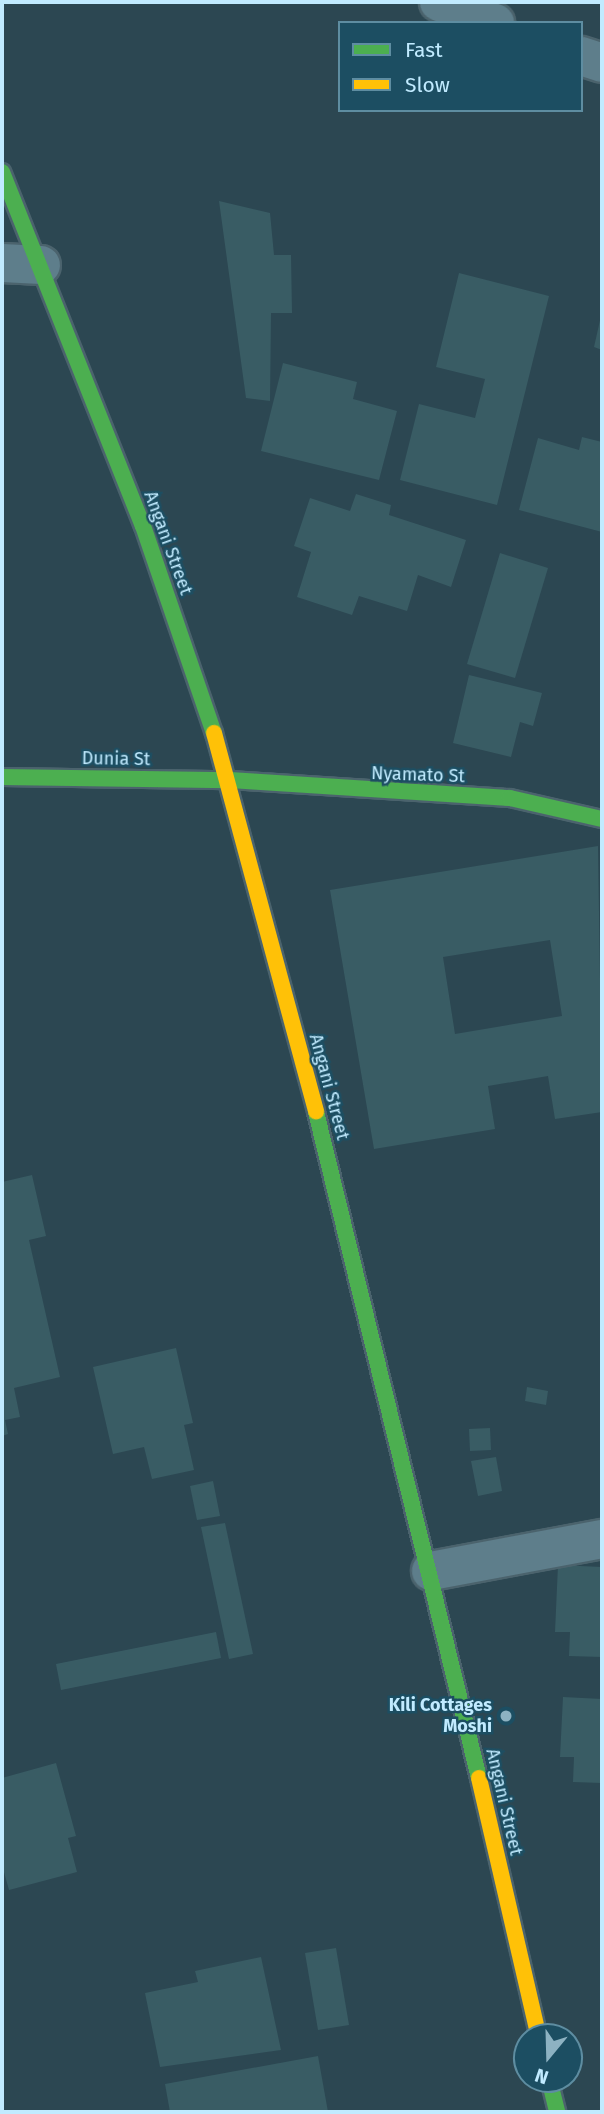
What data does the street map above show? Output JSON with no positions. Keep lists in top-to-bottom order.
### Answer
{
  "streets": {
    "street": ["Angani Street", "Dunia St", "Nyamato St"]
  },
  "crossings": [
    ["Angani Street", "Dunia St"],
    ["Angani Street", "Nyamato St"],
    ["Dunia St", "Nyamato St"]
  ],
  "places": ["Kili Cottages Moshi"],
  "legend": ["Fast", "Slow"],
  "north": "bottom"
}
